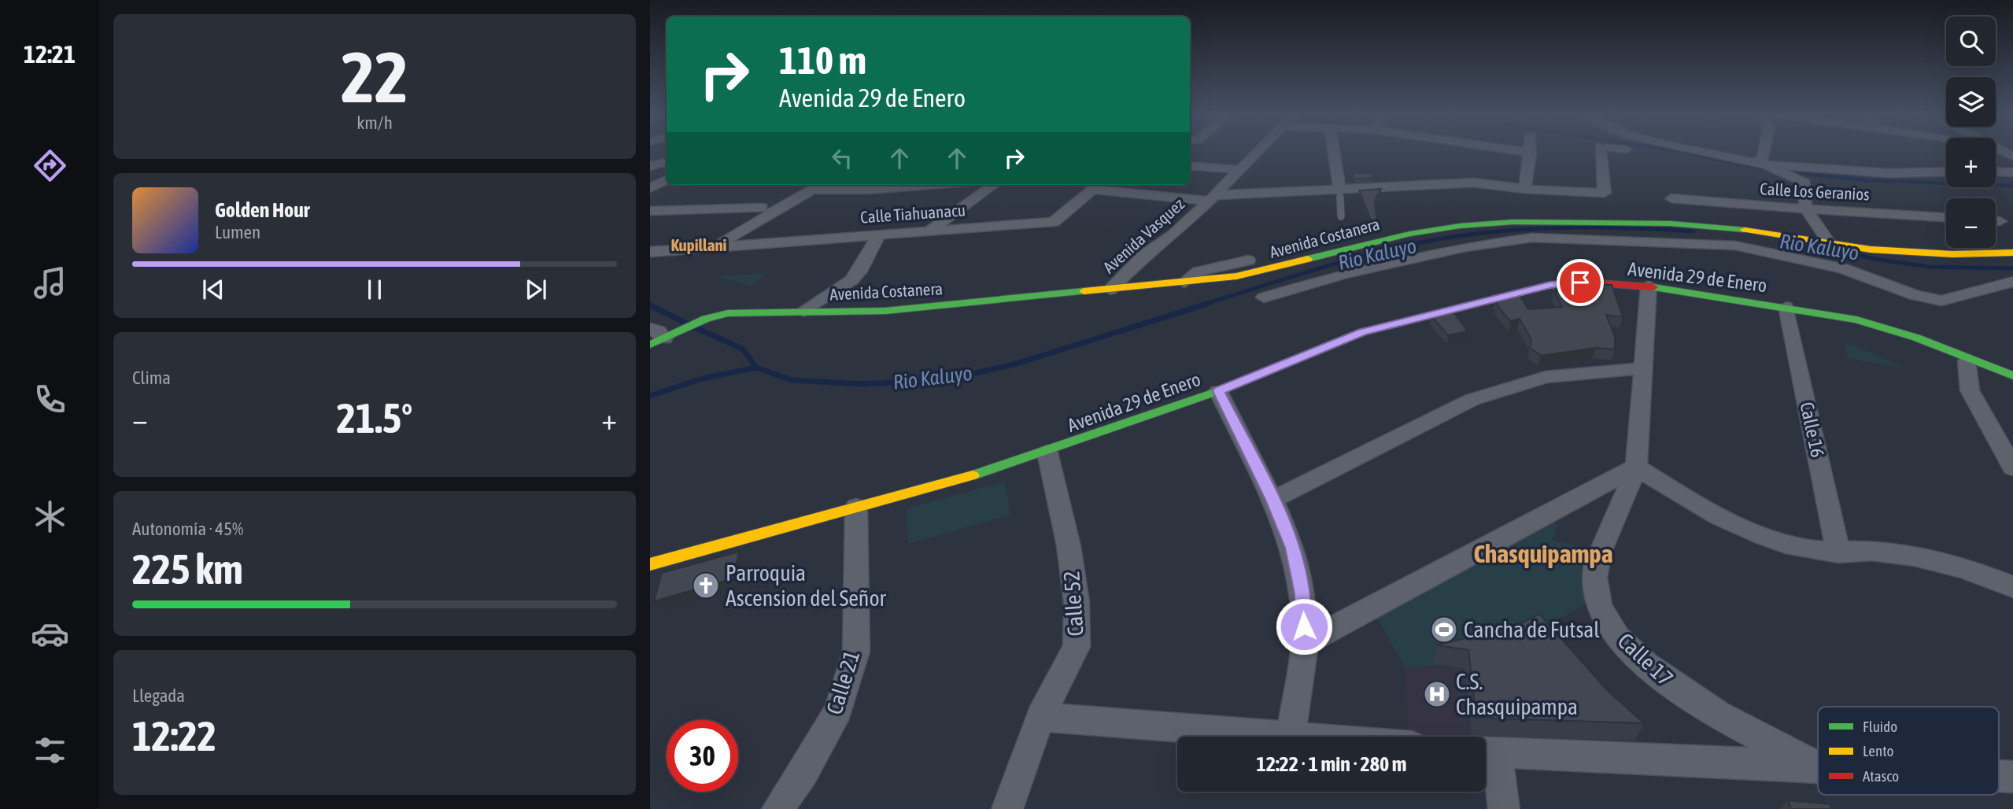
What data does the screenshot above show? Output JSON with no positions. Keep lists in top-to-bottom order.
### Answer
{
  "streets": {
    "main road": ["Avenida Costanera", "Avenida 29 de Enero"],
    "street": [
      "Calle Los Geranios",
      "Calle Tiahuanacu",
      "Avenida Vasquez",
      "Calle 16",
      "Calle 52",
      "Calle 17",
      "Calle 21"
    ]
  },
  "crossings": [
    ["Avenida Vasquez", "Avenida Costanera"],
    ["Avenida 29 de Enero", "Calle 16"],
    ["Avenida 29 de Enero", "Calle 52"],
    ["Avenida 29 de Enero", "Calle 17"],
    ["Avenida 29 de Enero", "Calle 21"]
  ],
  "districts": ["Kupillani", "Chasquipampa"],
  "water": ["Rio Kaluyo"],
  "places": {
    "church": ["Parroquia Ascension del Señor"],
    "sports": ["Cancha de Futsal"],
    "hospital": ["C.S. Chasquipampa"]
  },
  "legend": ["Fluido", "Lento", "Atasco"],
  "page": {
    "tabs": "12:21",
    "tile": [
      ["22", "km/h"],
      "Clima",
      ["Autonomía · 45%", "225 km"],
      ["Llegada", "12:22"]
    ],
    "map_buttons": ["+", "−"],
    "turn": ["110 m", "Avenida 29 de Enero"],
    "song": ["Golden Hour", "Lumen"],
    "heat": ["−", "21.5°", "+"],
    "limit": "30",
    "trip": "12:22 · 1 min · 280 m"
  }
}
